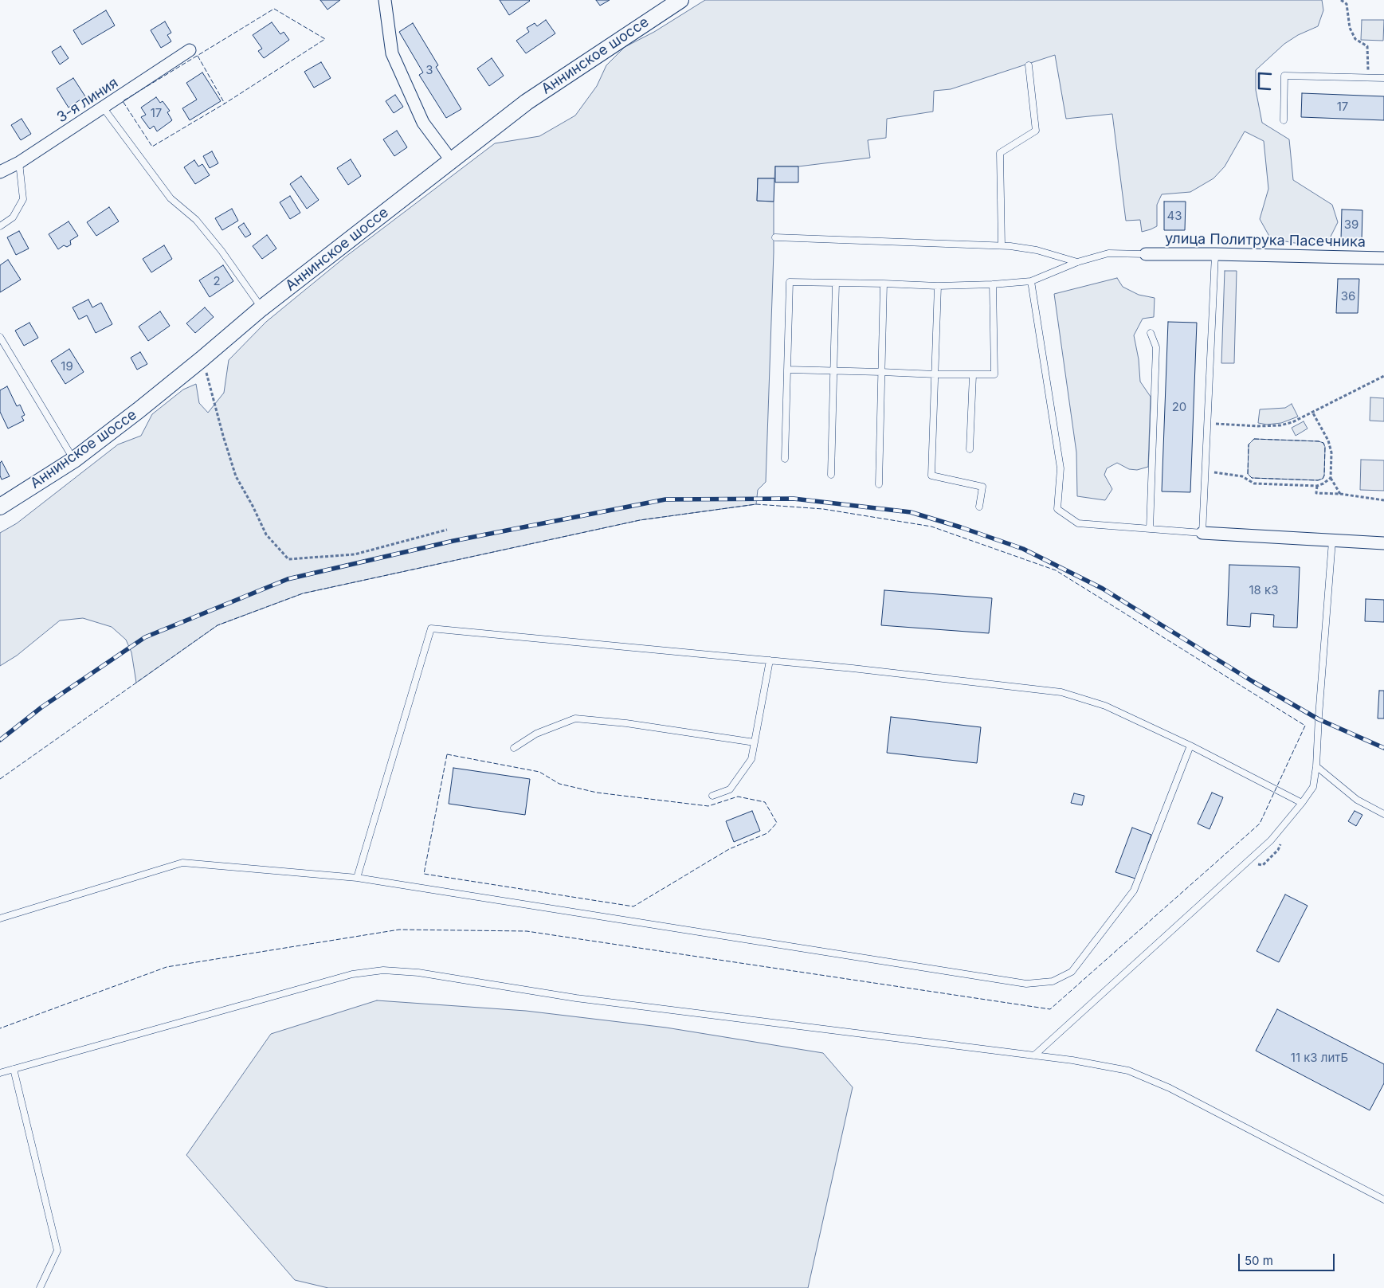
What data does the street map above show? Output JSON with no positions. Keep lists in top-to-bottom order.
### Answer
{
  "streets": {
    "main road": ["Аннинское шоссе"],
    "street": ["3-я линия", "улица Политрука Пасечника"]
  },
  "house_numbers": [
    "3",
    "17",
    "17",
    "43",
    "39",
    "2",
    "36",
    "19",
    "20",
    "18 к3",
    "11 к3 литБ"
  ],
  "scale_bar": "50 m"
}
